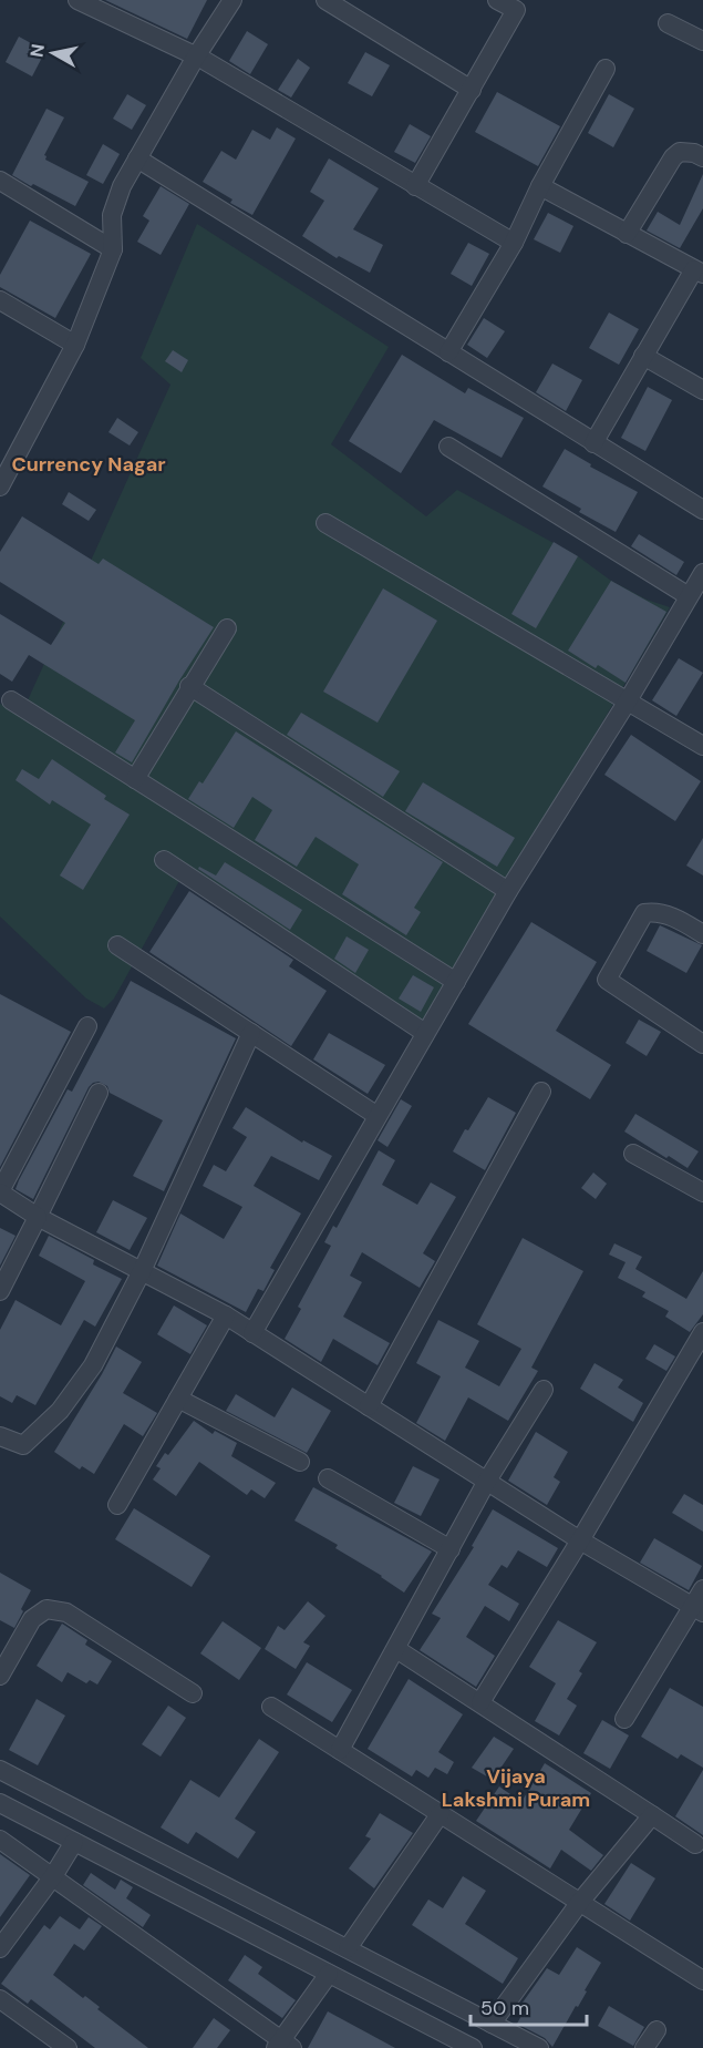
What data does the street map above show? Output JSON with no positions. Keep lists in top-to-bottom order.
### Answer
{
  "districts": ["Currency Nagar", "Vijaya Lakshmi Puram"],
  "scale_bar": "50 m",
  "north": "left"
}
